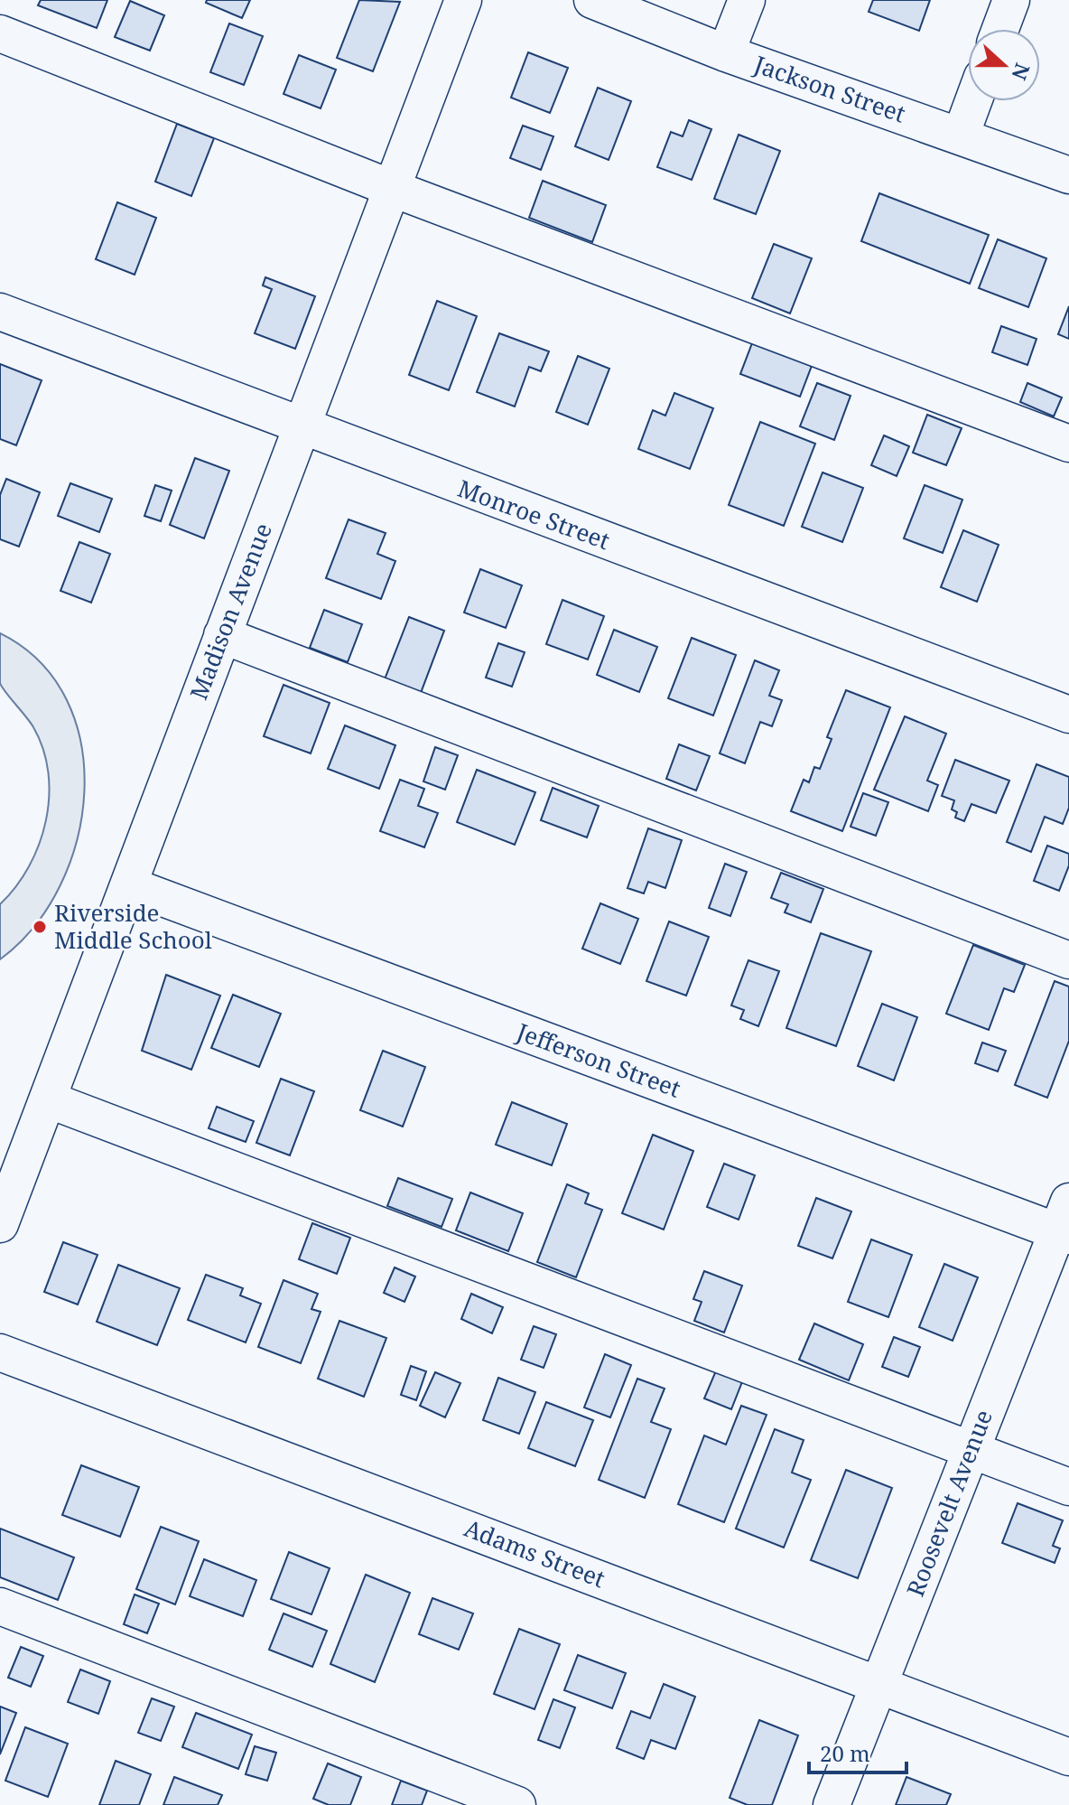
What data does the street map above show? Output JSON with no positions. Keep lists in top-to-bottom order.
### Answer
{
  "streets": {
    "street": [
      "Jackson Street",
      "Monroe Street",
      "Madison Avenue",
      "Jefferson Street",
      "Roosevelt Avenue",
      "Adams Street"
    ]
  },
  "crossings": [
    ["Monroe Street", "Madison Avenue"],
    ["Madison Avenue", "Jefferson Street"],
    ["Jefferson Street", "Roosevelt Avenue"],
    ["Roosevelt Avenue", "Adams Street"]
  ],
  "places": ["Riverside Middle School"],
  "scale_bar": "20 m",
  "north": "right"
}
